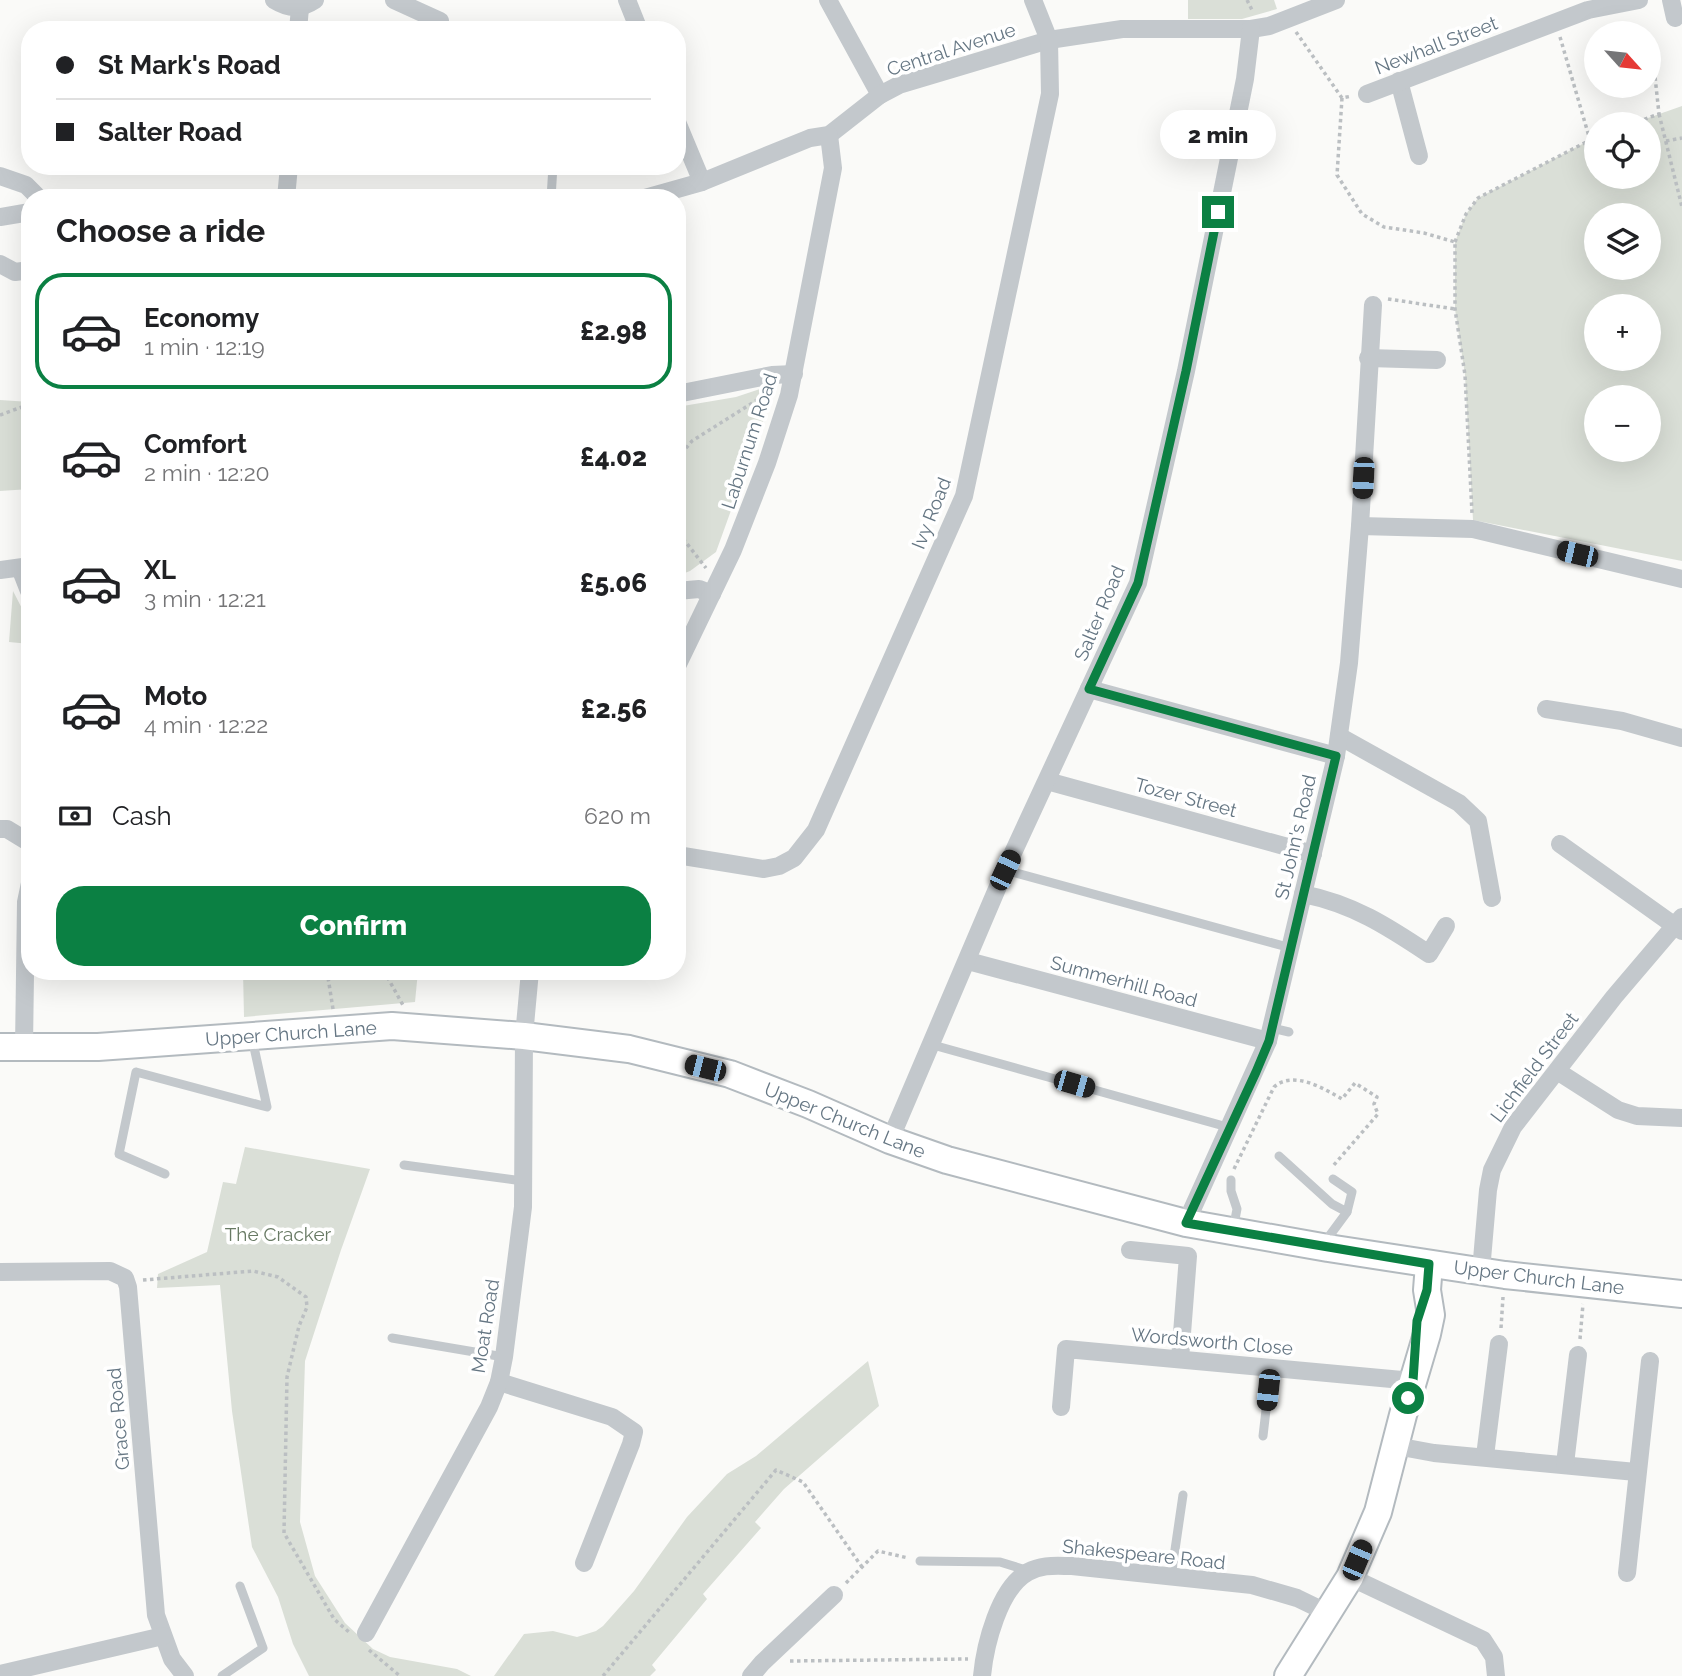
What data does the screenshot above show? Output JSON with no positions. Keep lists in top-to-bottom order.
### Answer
{
  "streets": {
    "main road": ["Upper Church Lane"],
    "street": [
      "Newhall Street",
      "Central Avenue",
      "Laburnum Road",
      "Ivy Road",
      "Salter Road",
      "Tozer Street",
      "St John's Road",
      "Summerhill Road",
      "Lichfield Street",
      "Moat Road",
      "Wordsworth Close",
      "Grace Road",
      "Shakespeare Road"
    ]
  },
  "crossings": [
    ["Central Avenue", "Laburnum Road"],
    ["Central Avenue", "Ivy Road"],
    ["Central Avenue", "Salter Road"],
    ["Salter Road", "Tozer Street"],
    ["Salter Road", "Summerhill Road"],
    ["Salter Road", "Upper Church Lane"],
    ["Tozer Street", "St John's Road"],
    ["St John's Road", "Summerhill Road"],
    ["St John's Road", "Upper Church Lane"],
    ["Upper Church Lane", "Lichfield Street"],
    ["Upper Church Lane", "Moat Road"]
  ],
  "parks": ["The Cracker"],
  "north": "bottom right",
  "page": {
    "map_buttons": ["+", "−"],
    "banner": ["St Mark's Road", "Salter Road"],
    "bubble": "2 min",
    "heading": "Choose a ride",
    "list": [
      {
        "name": "Economy",
        "note": "1 min · 12:19",
        "value": "£2.98"
      },
      {
        "name": "Comfort",
        "note": "2 min · 12:20",
        "value": "£4.02"
      },
      {
        "name": "XL",
        "note": "3 min · 12:21",
        "value": "£5.06"
      },
      {
        "name": "Moto",
        "note": "4 min · 12:22",
        "value": "£2.56"
      }
    ],
    "pay": ["Cash", "620 m"],
    "buttons": "Confirm"
  }
}
